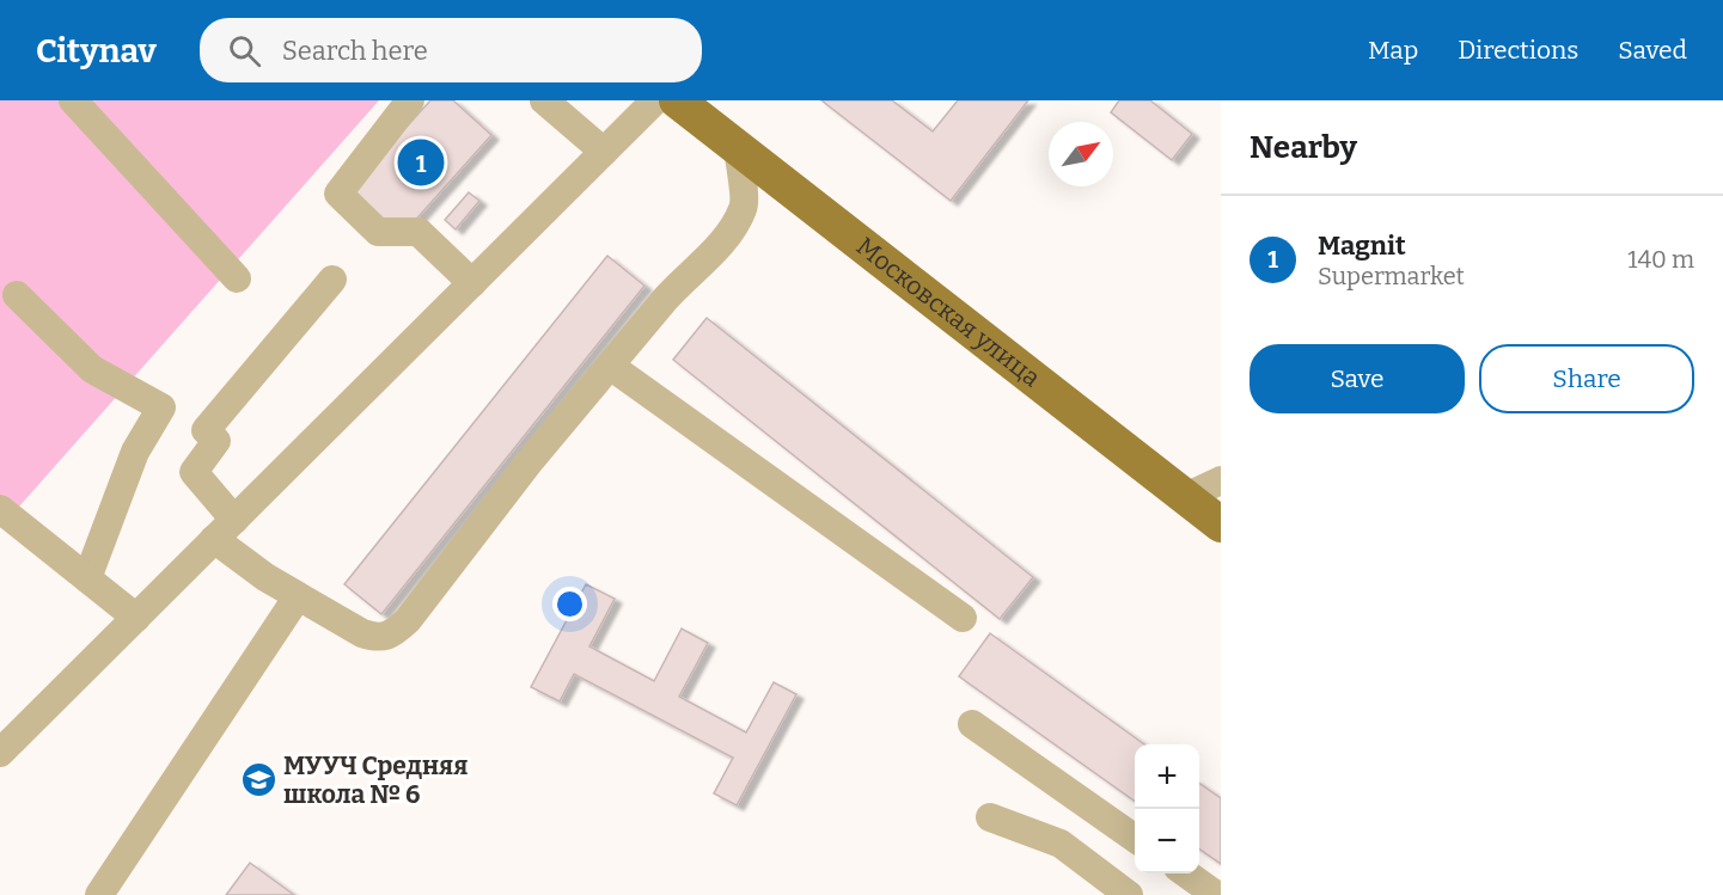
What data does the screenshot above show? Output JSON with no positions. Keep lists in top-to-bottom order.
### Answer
{
  "streets": {
    "main road": ["Московская улица"]
  },
  "places": {
    "school or university": ["МУУЧ Средняя школа № 6"]
  },
  "north": "top right",
  "page": {
    "header": "Citynav",
    "search": "Search here",
    "nav": ["Map", "Directions", "Saved"],
    "heading": "Nearby",
    "pins": "1",
    "list": [
      {
        "mark": "1",
        "name": "Magnit",
        "note": "Supermarket",
        "value": "140 m"
      }
    ],
    "buttons": ["Save", "Share"],
    "map_buttons": ["+", "−"]
  }
}
